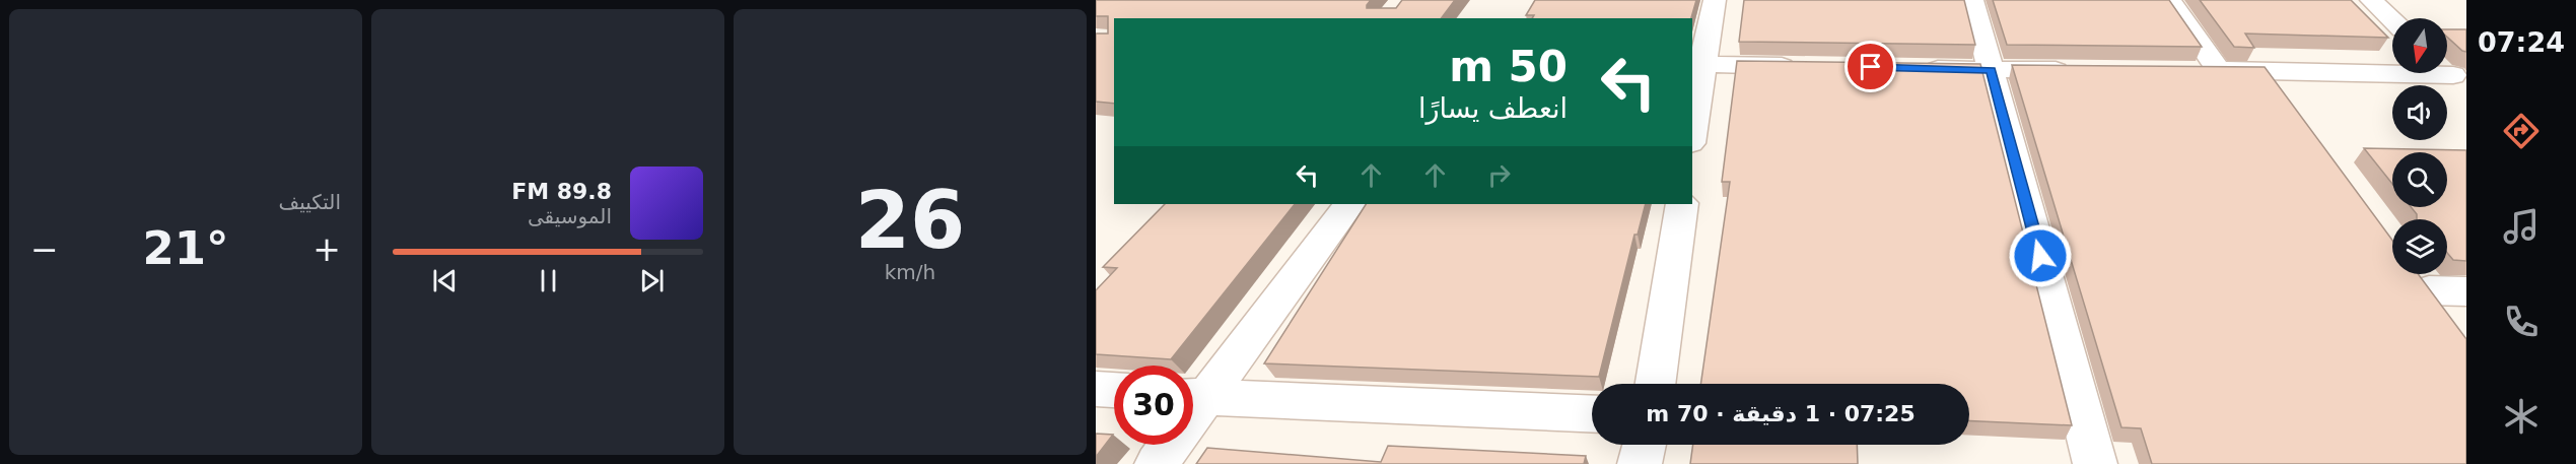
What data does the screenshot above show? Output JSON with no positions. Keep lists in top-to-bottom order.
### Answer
{
  "north": "bottom",
  "page": {
    "tabs": "07:24",
    "tile": [
      ["26", "km/h"],
      "التكييف"
    ],
    "turn": ["50 m", "انعطف يسارًا"],
    "song": ["89.8 FM", "الموسيقى"],
    "heat": ["−", "21°", "+"],
    "limit": "30",
    "trip": "07:25 · 1 دقيقة · 70 m"
  }
}
